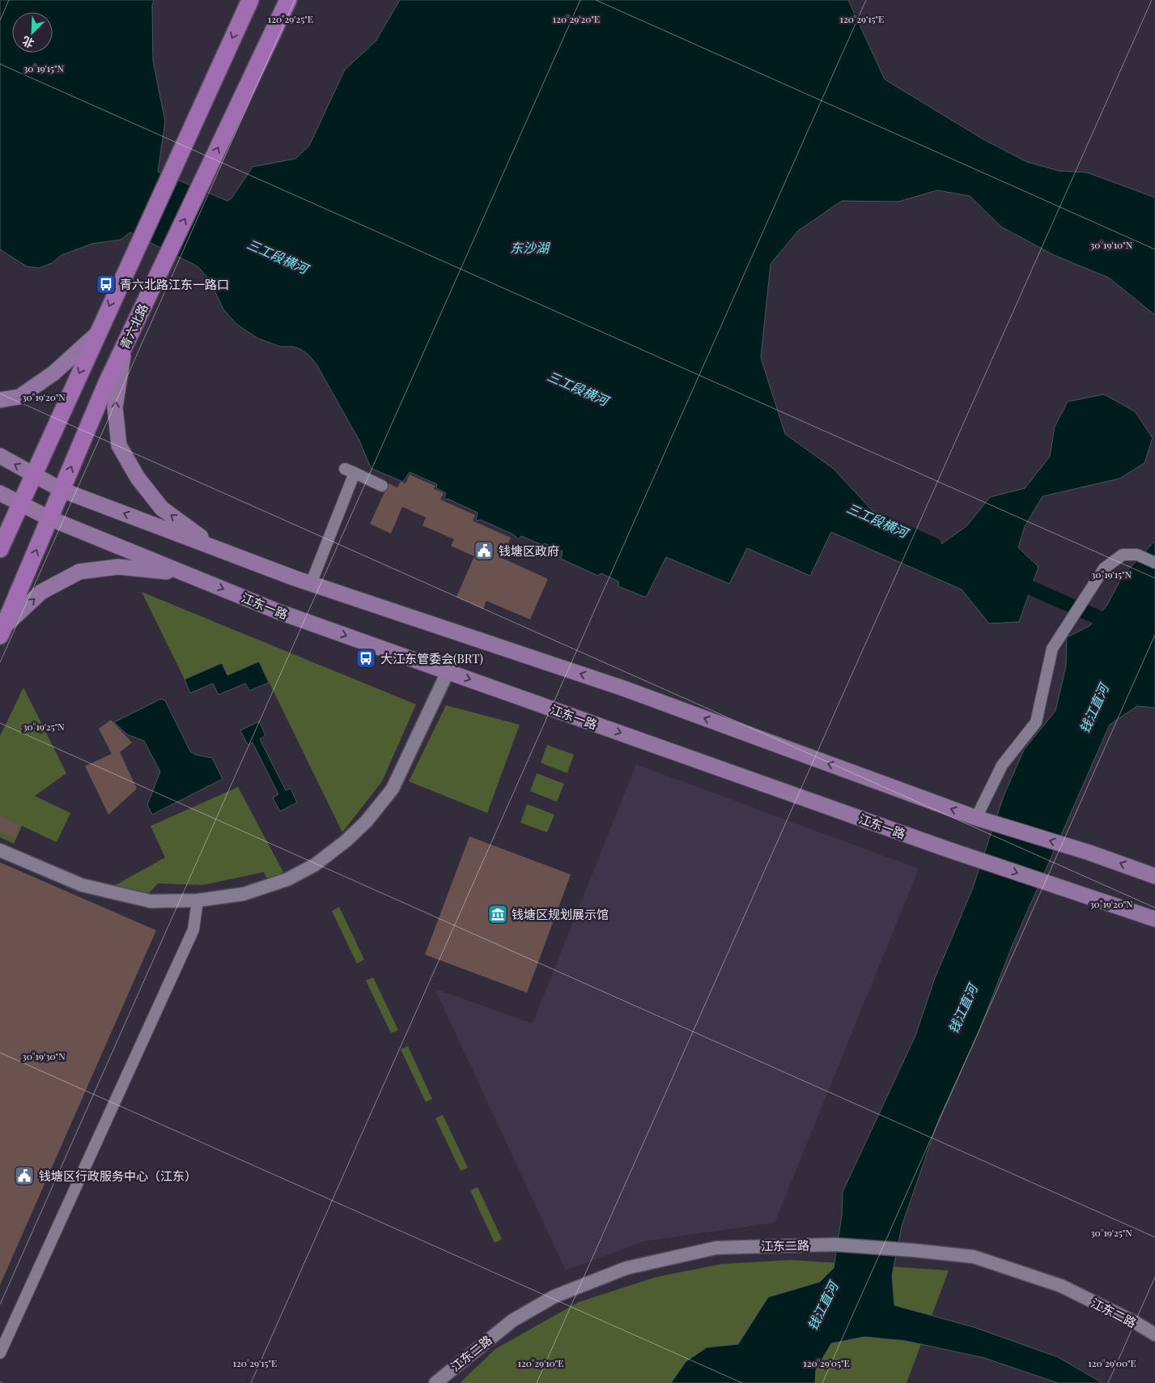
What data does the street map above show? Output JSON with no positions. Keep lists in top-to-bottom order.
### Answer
{
  "streets": {
    "main road": ["青六北路", "江东一路"],
    "street": ["江东二路"]
  },
  "crossings": [
    ["青六北路", "江东一路"]
  ],
  "water": ["东沙湖", "三工段横河", "钱江直河"],
  "places": {
    "bus stop": ["青六北路江东一路口", "大江东管委会(BRT)"],
    "public building": ["钱塘区政府", "钱塘区行政服务中心（江东）"],
    "museum": ["钱塘区规划展示馆"]
  },
  "north": "bottom left",
  "coordinates": [
    "120°29'25\"E",
    "120°29'20\"E",
    "120°29'15\"E",
    "30°19'15\"N",
    "30°19'10\"N",
    "30°19'20\"N",
    "30°19'25\"N",
    "30°19'30\"N",
    "120°29'10\"E",
    "120°29'05\"E",
    "120°29'00\"E"
  ]
}
